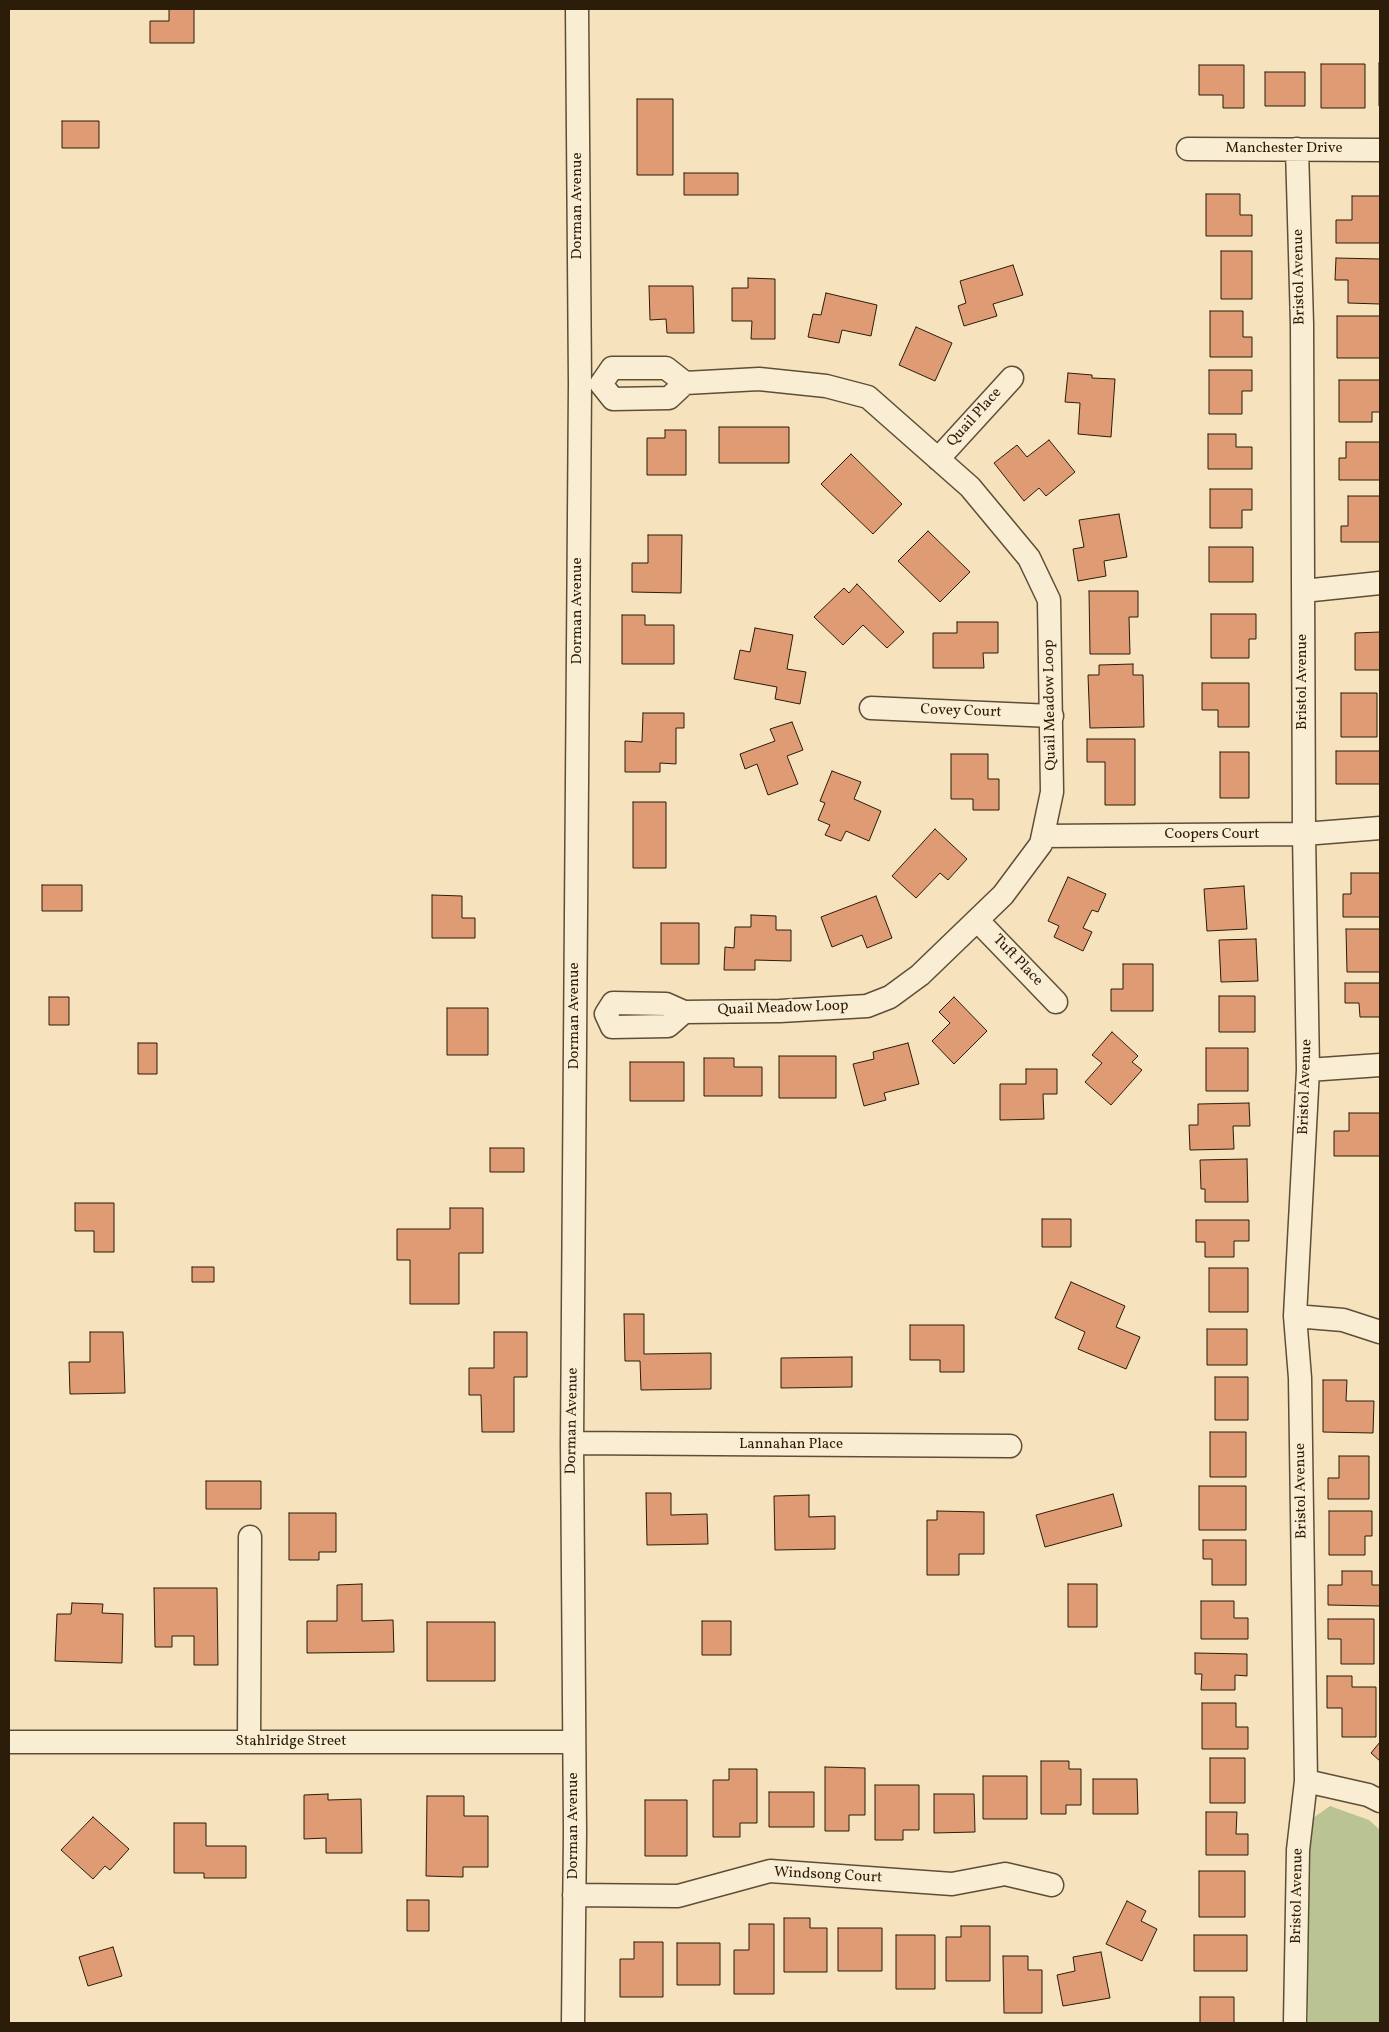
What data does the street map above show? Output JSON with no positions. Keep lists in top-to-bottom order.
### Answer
{
  "streets": {
    "street": [
      "Manchester Drive",
      "Dorman Avenue",
      "Bristol Avenue",
      "Quail Place",
      "Quail Meadow Loop",
      "Covey Court",
      "Coopers Court",
      "Tuft Place",
      "Lannahan Place",
      "Stahlridge Street",
      "Windsong Court"
    ]
  },
  "crossings": [
    ["Manchester Drive", "Bristol Avenue"],
    ["Dorman Avenue", "Quail Meadow Loop"],
    ["Dorman Avenue", "Lannahan Place"],
    ["Dorman Avenue", "Stahlridge Street"],
    ["Dorman Avenue", "Windsong Court"],
    ["Bristol Avenue", "Coopers Court"],
    ["Quail Place", "Quail Meadow Loop"],
    ["Quail Meadow Loop", "Covey Court"],
    ["Quail Meadow Loop", "Coopers Court"],
    ["Quail Meadow Loop", "Tuft Place"]
  ]
}
